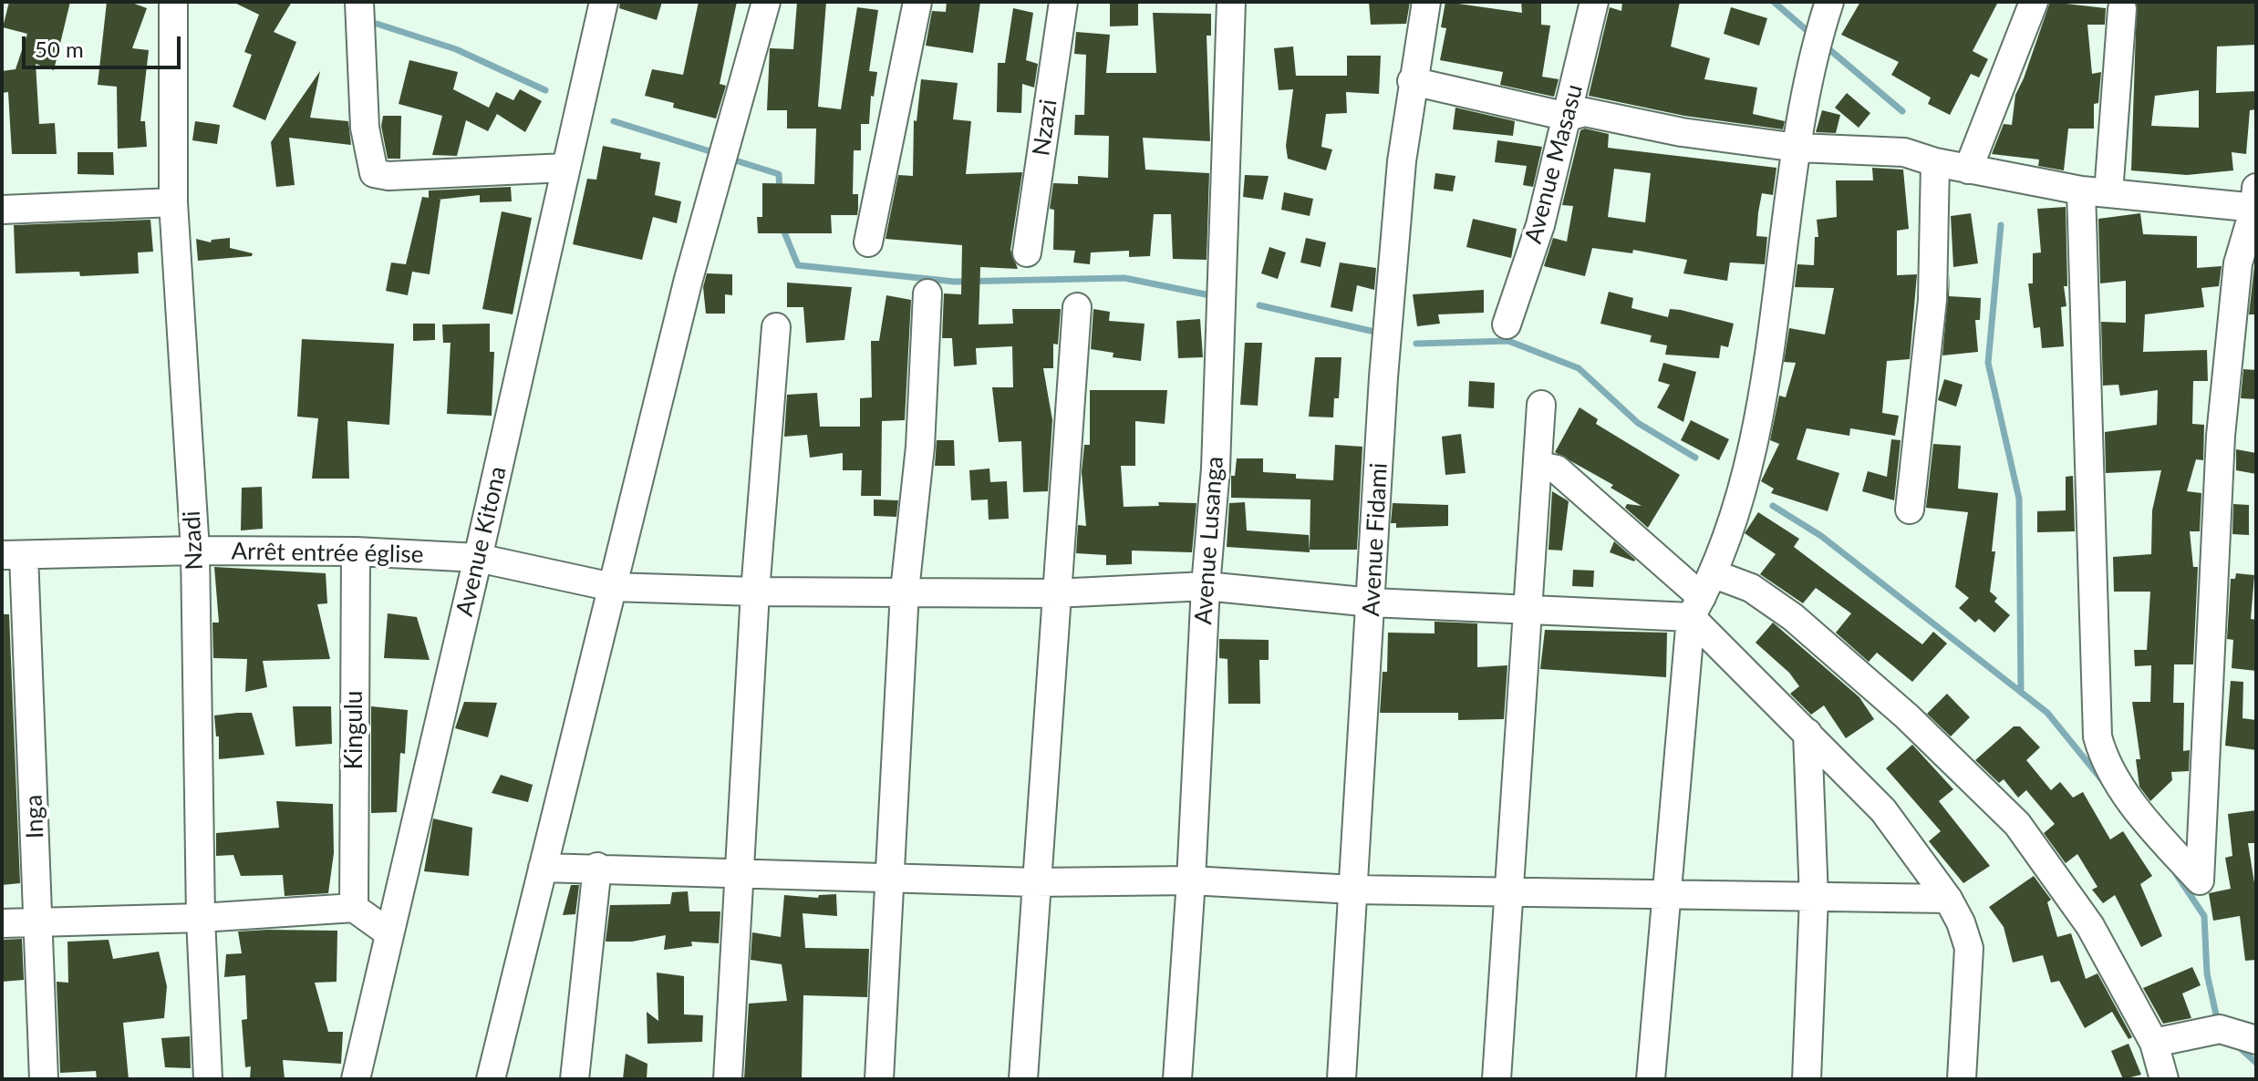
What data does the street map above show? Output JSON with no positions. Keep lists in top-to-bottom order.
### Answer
{
  "streets": {
    "street": [
      "Nzazi",
      "Avenue Masasu",
      "Avenue Fidami",
      "Nzadi",
      "Avenue Lusanga",
      "Avenue Kitona",
      "Arrêt entrée église",
      "Kingulu",
      "Inga"
    ]
  },
  "crossings": [
    ["Avenue Fidami", "Arrêt entrée église"],
    ["Nzadi", "Arrêt entrée église"],
    ["Avenue Lusanga", "Arrêt entrée église"],
    ["Avenue Kitona", "Arrêt entrée église"],
    ["Arrêt entrée église", "Kingulu"],
    ["Arrêt entrée église", "Inga"]
  ],
  "scale_bar": "50 m"
}
